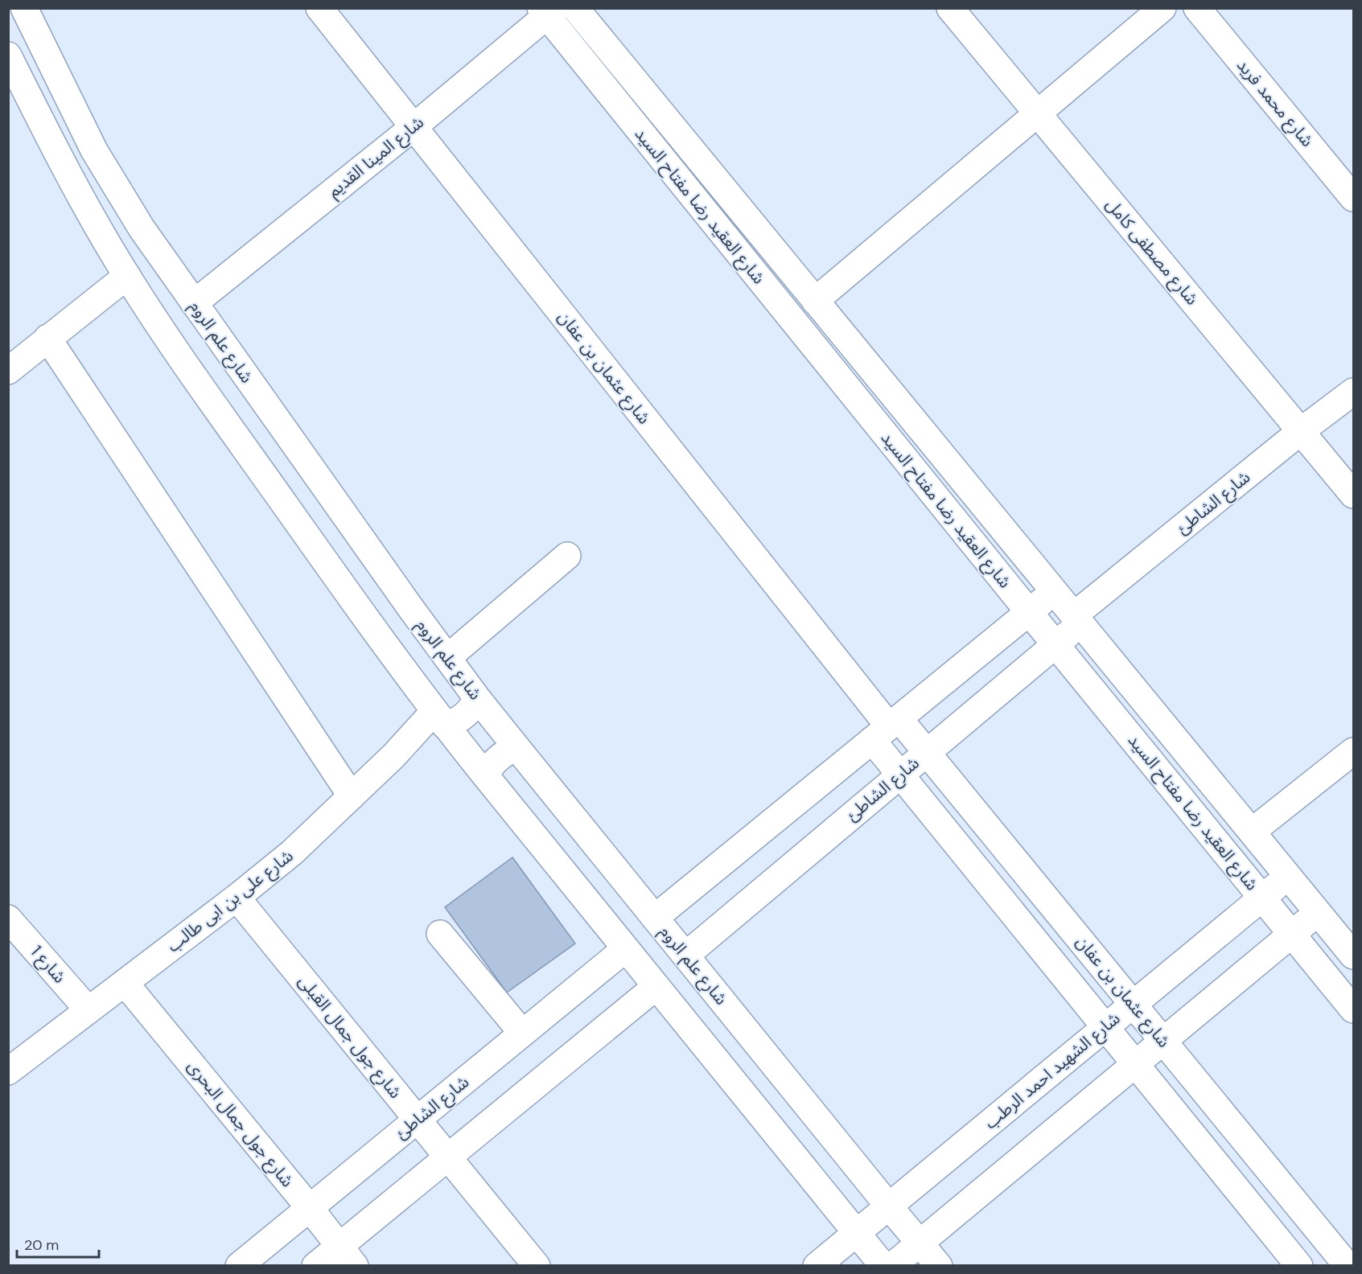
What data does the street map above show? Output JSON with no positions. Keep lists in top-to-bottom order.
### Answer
{
  "streets": {
    "street": [
      "شارع محمد فريد",
      "شارع المينا القديم",
      "شارع العقيد رضا مفتاح السيد",
      "شارع مصطفى كامل",
      "شارع علم الروم",
      "شارع عثمان بن عفان",
      "شارع الشاطئ",
      "شارع على بن ابى طالب",
      "شارع 1",
      "شارع جول جمال القبلى",
      "شارع الشهيد احمد الرطب",
      "شارع جول جمال البحرى"
    ]
  },
  "crossings": [
    ["شارع المينا القديم", "شارع العقيد رضا مفتاح السيد"],
    ["شارع المينا القديم", "شارع علم الروم"],
    ["شارع المينا القديم", "شارع عثمان بن عفان"],
    ["شارع العقيد رضا مفتاح السيد", "شارع الشاطئ"],
    ["شارع العقيد رضا مفتاح السيد", "شارع الشهيد احمد الرطب"],
    ["شارع مصطفى كامل", "شارع الشاطئ"],
    ["شارع علم الروم", "شارع الشاطئ"],
    ["شارع علم الروم", "شارع على بن ابى طالب"],
    ["شارع علم الروم", "شارع الشهيد احمد الرطب"],
    ["شارع عثمان بن عفان", "شارع الشاطئ"],
    ["شارع عثمان بن عفان", "شارع الشهيد احمد الرطب"],
    ["شارع الشاطئ", "شارع جول جمال القبلى"],
    ["شارع الشاطئ", "شارع جول جمال البحرى"],
    ["شارع على بن ابى طالب", "شارع 1"],
    ["شارع على بن ابى طالب", "شارع جول جمال القبلى"],
    ["شارع على بن ابى طالب", "شارع جول جمال البحرى"]
  ],
  "scale_bar": "20 m"
}
